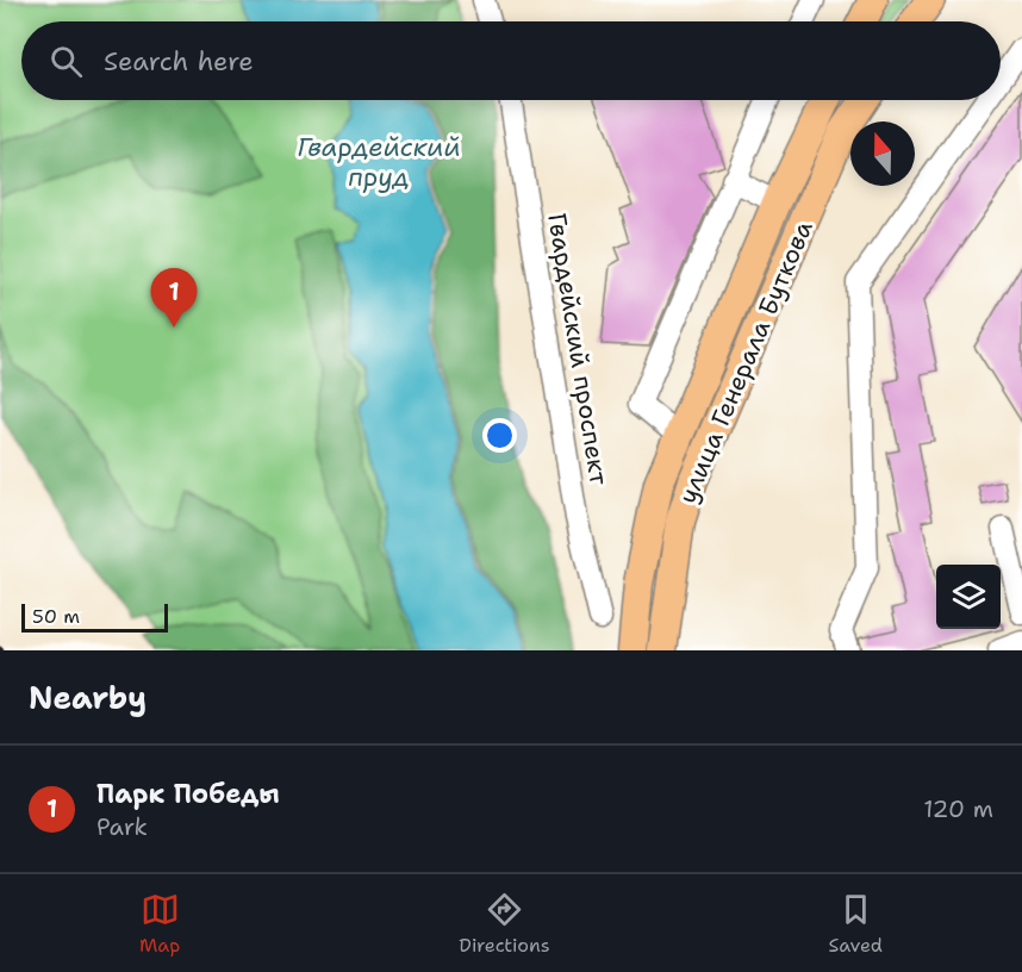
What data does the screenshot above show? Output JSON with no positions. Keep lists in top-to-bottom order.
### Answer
{
  "streets": {
    "main road": ["улица Генерала Буткова"],
    "street": ["Гвардейский проспект"]
  },
  "water": ["Гвардейский пруд"],
  "scale_bar": "50 m",
  "north": "top",
  "page": {
    "search": "Search here",
    "pins": "1",
    "scale": "50 m",
    "heading": "Nearby",
    "list": [
      {
        "mark": "1",
        "name": "Парк Победы",
        "note": "Park",
        "value": "120 m"
      }
    ],
    "nav": ["Map", "Directions", "Saved"]
  }
}
